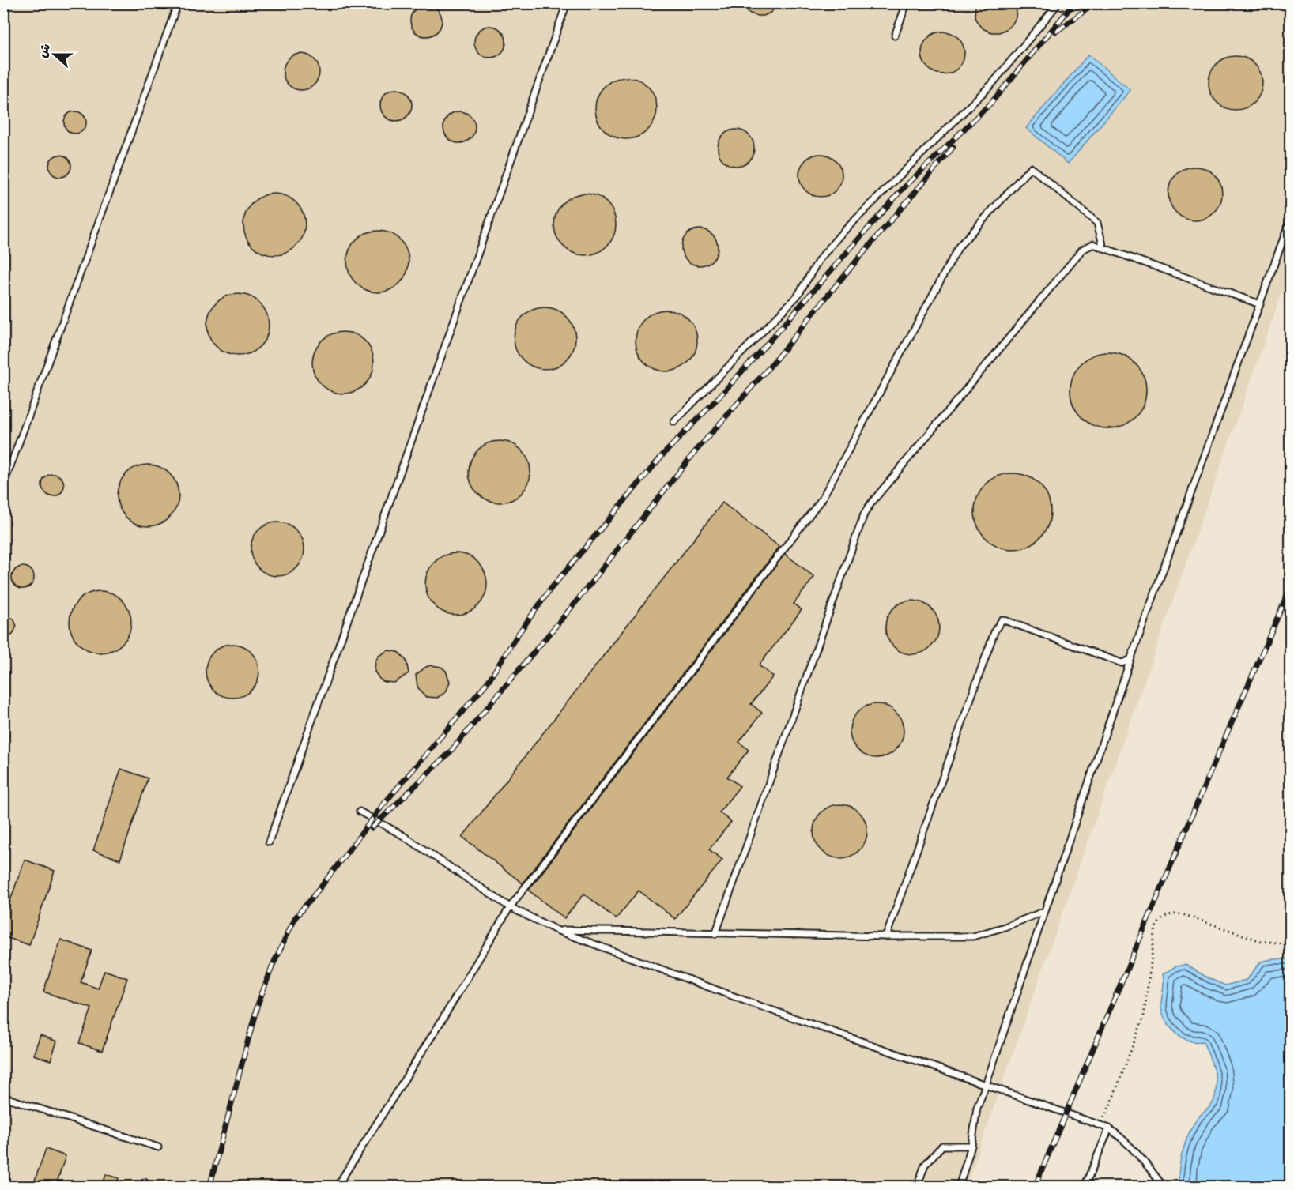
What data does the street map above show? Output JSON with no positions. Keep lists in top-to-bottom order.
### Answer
{
  "north": "left"
}
